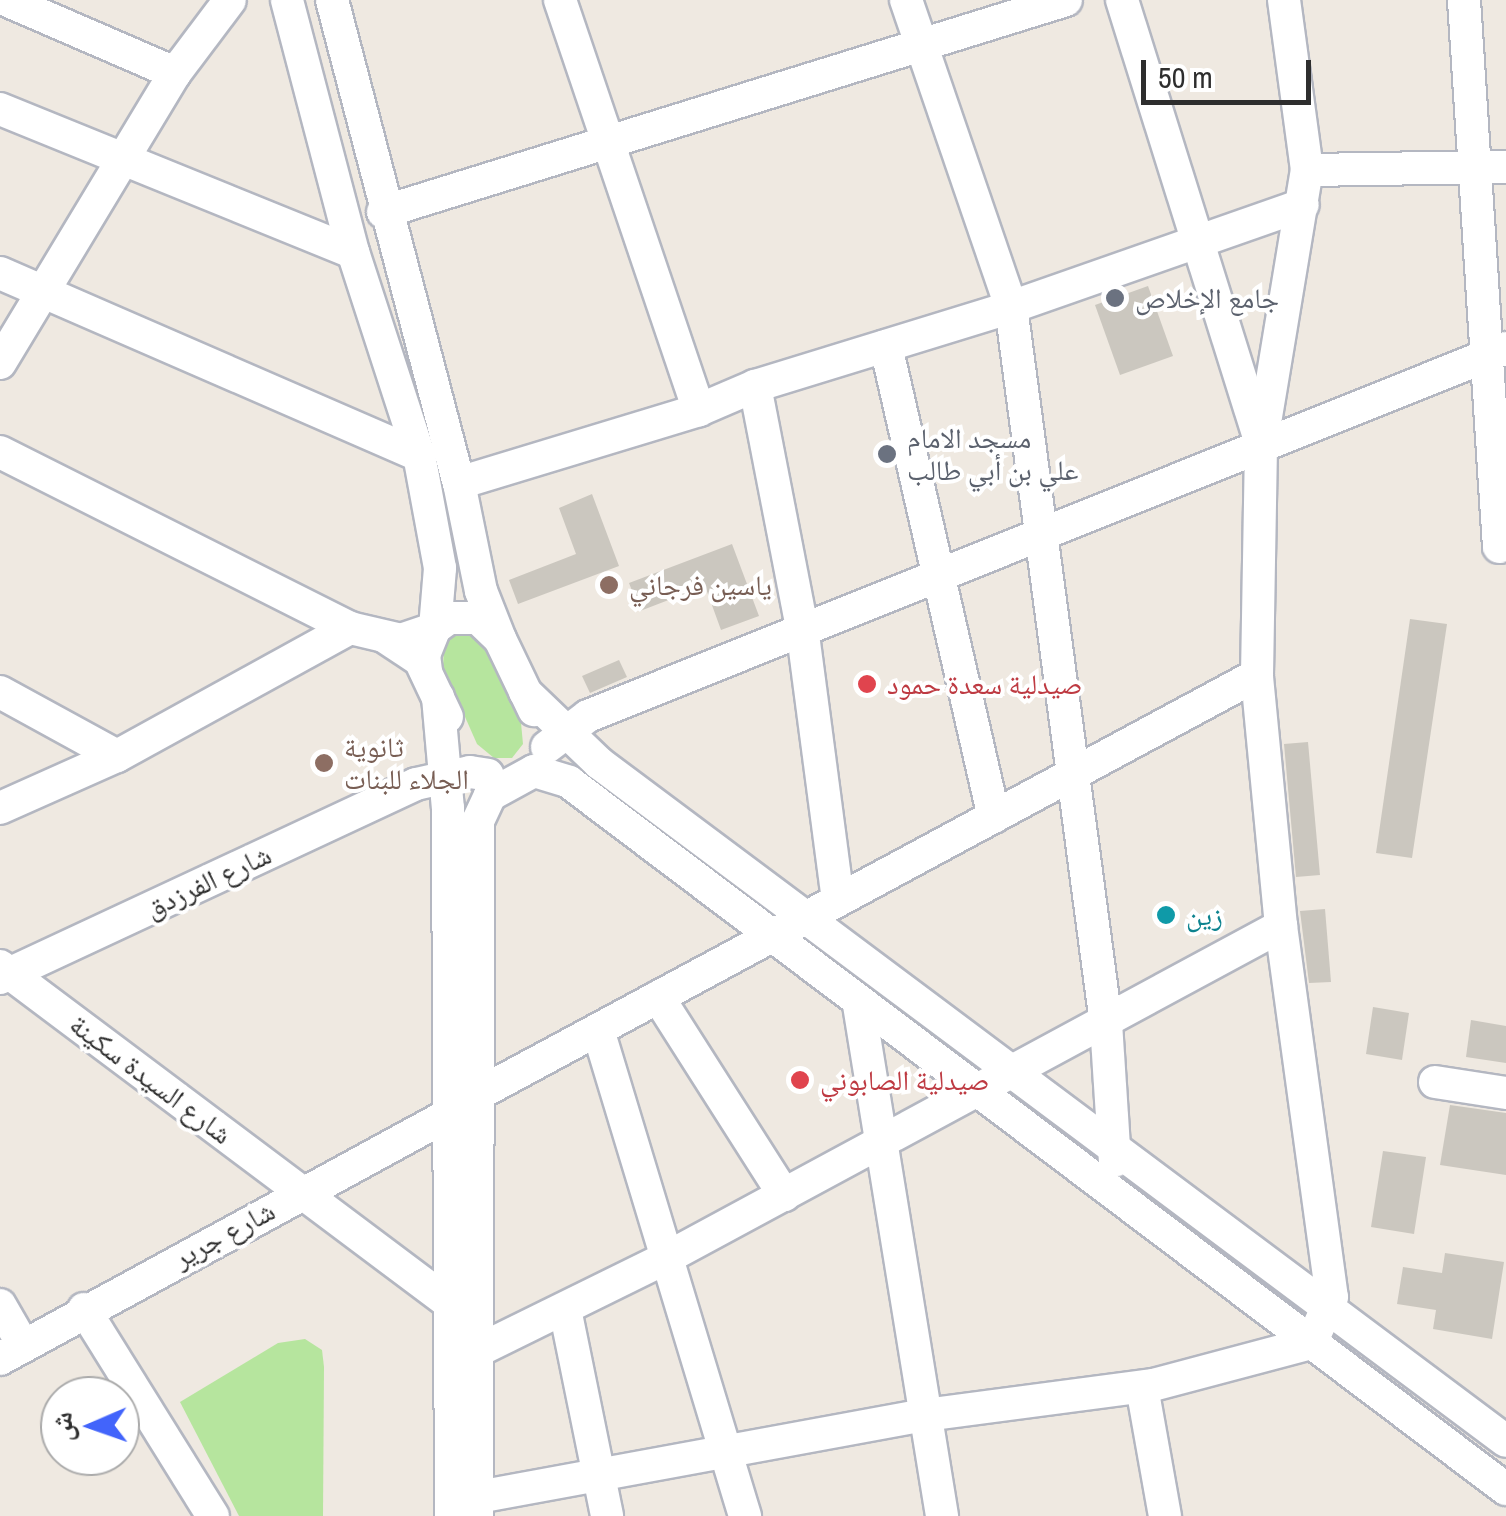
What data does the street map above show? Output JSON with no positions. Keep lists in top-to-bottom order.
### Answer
{
  "streets": {
    "street": ["شارع الفرزدق", "شارع السيدة سكينة", "شارع جرير"]
  },
  "crossings": [
    ["شارع الفرزدق", "شارع السيدة سكينة"],
    ["شارع السيدة سكينة", "شارع جرير"]
  ],
  "places": [
    "جامع الإخلاص",
    "مسجد الامام علي بن أبي طالب",
    "ياسين فرجاني",
    "صيدلية سعدة حمود",
    "ثانوية الجلاء للبنات",
    "زين",
    "صيدلية الصابوني"
  ],
  "scale_bar": "50 m",
  "north": "left"
}
